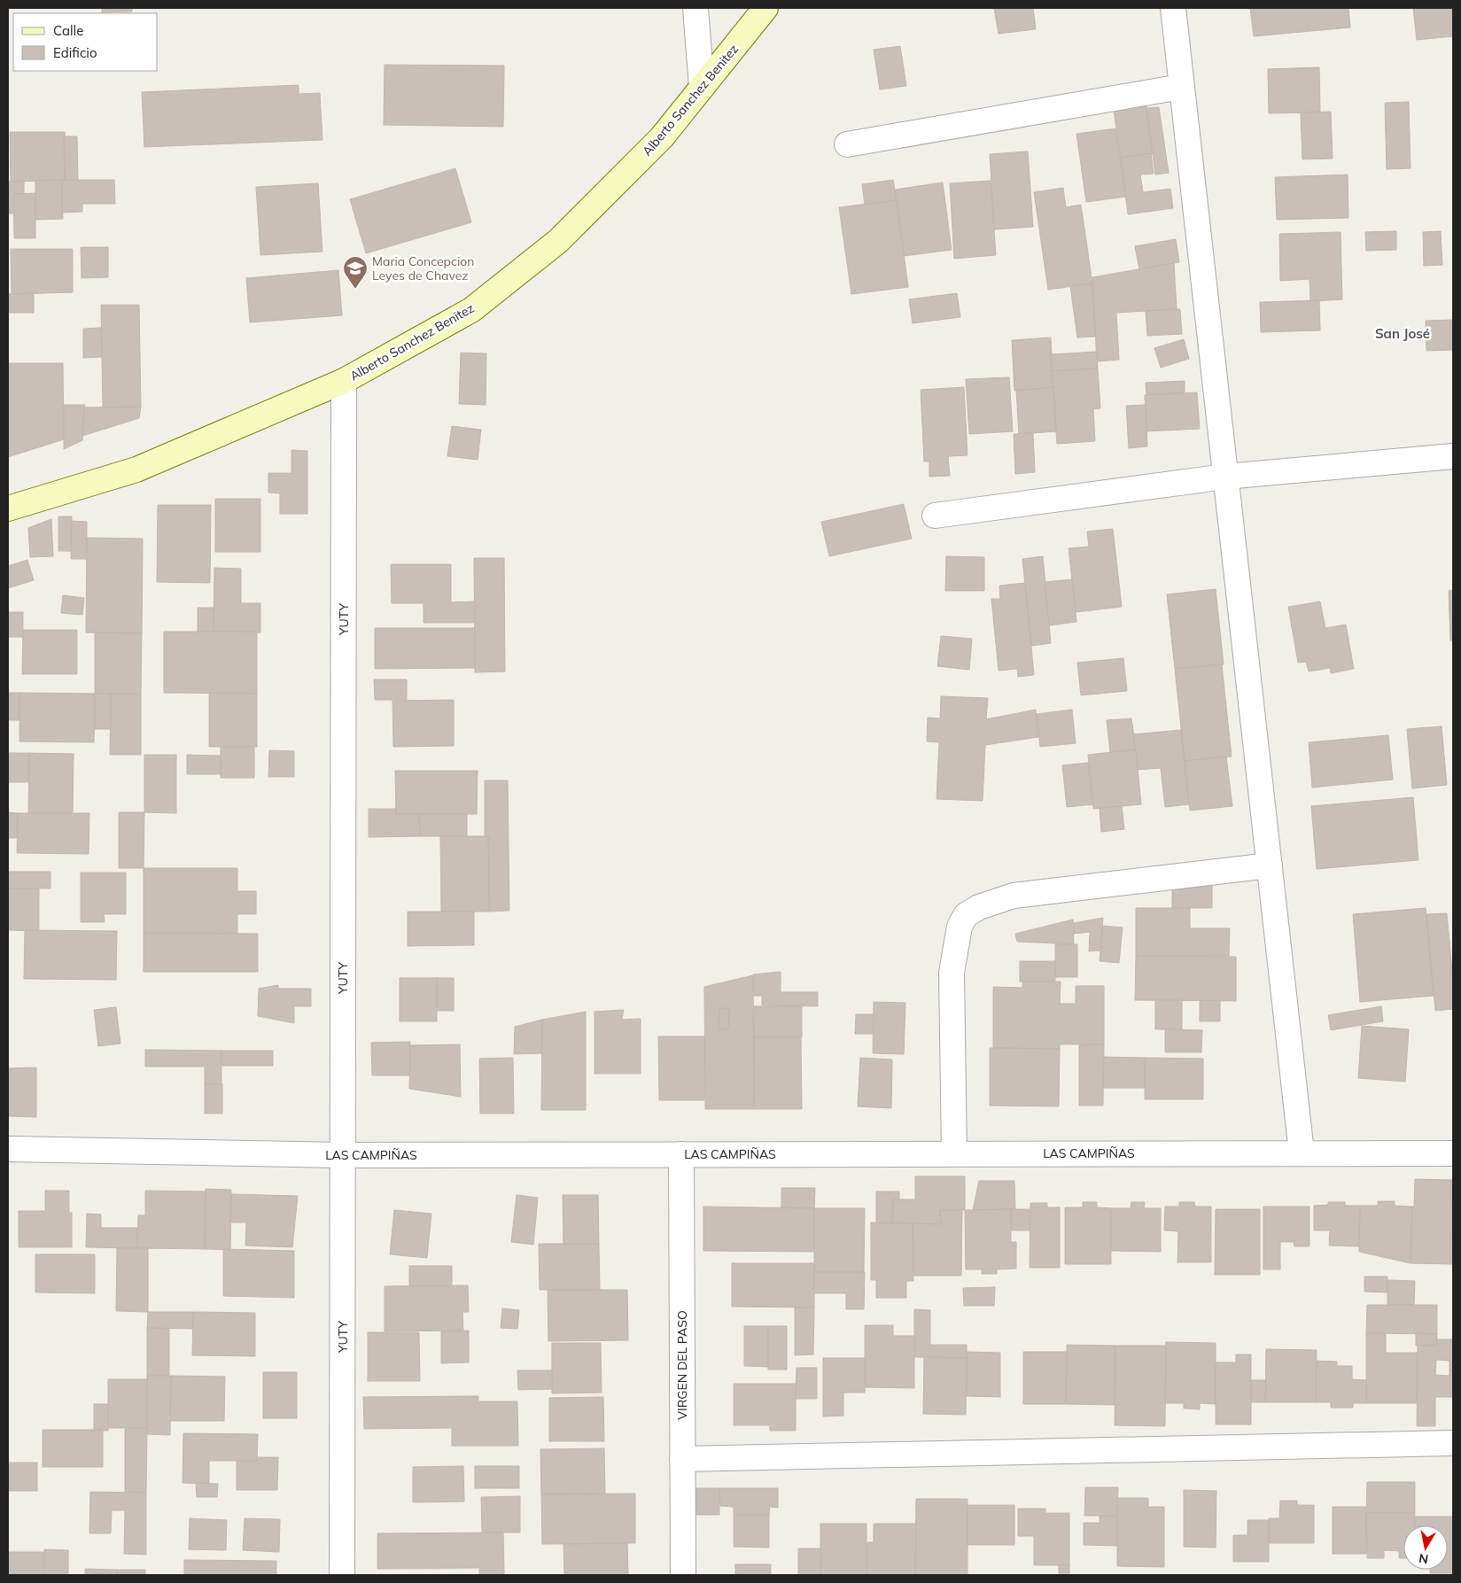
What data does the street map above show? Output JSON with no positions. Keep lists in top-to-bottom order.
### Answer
{
  "streets": {
    "street": [
      "Alberto Sanchez Benitez",
      "YUTY",
      "LAS CAMPIÑAS",
      "VIRGEN DEL PASO"
    ]
  },
  "crossings": [
    ["Alberto Sanchez Benitez", "YUTY"],
    ["YUTY", "LAS CAMPIÑAS"],
    ["LAS CAMPIÑAS", "VIRGEN DEL PASO"]
  ],
  "districts": ["San José"],
  "places": {
    "school or university": ["Maria Concepcion Leyes de Chavez"]
  },
  "legend": ["Calle", "Edificio"],
  "north": "bottom"
}
